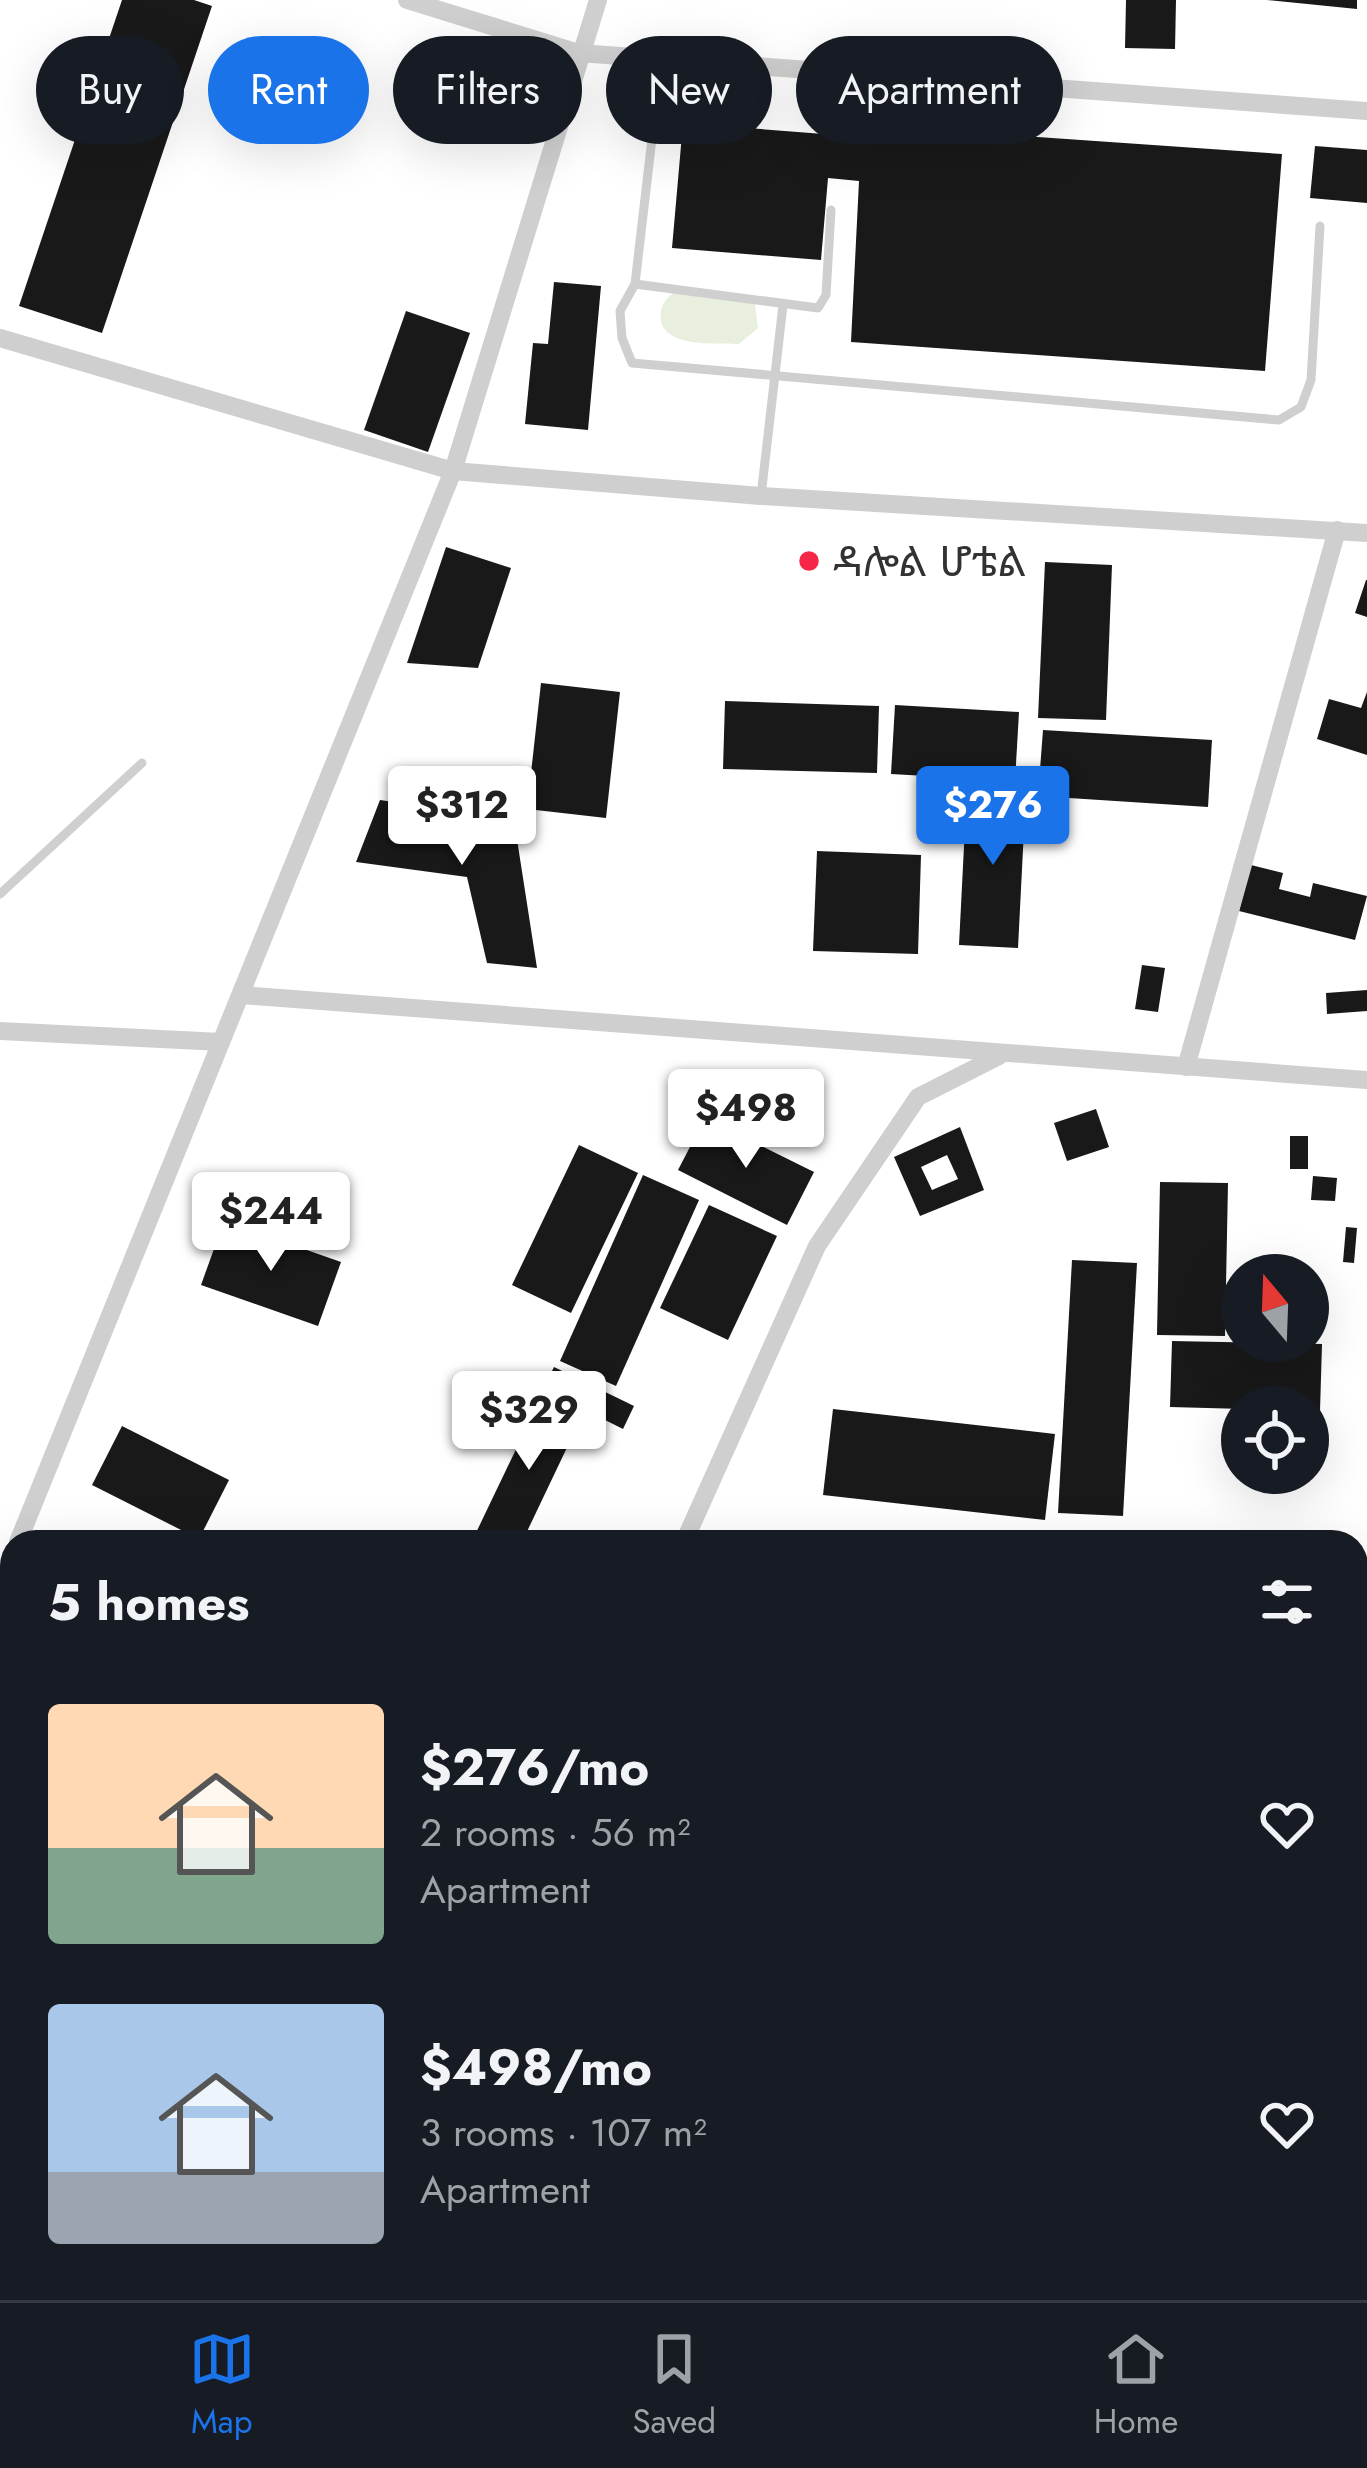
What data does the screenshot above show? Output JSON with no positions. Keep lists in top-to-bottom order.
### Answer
{
  "places": ["ዳሎል ሆቴል"],
  "north": "top",
  "page": {
    "chip": [
      "Buy",
      "Rent",
      "Filters",
      "New",
      "Apartment"
    ],
    "price": [
      "$312",
      "$276",
      "$498",
      "$244",
      "$329"
    ],
    "heading": "5 homes",
    "list": [
      {
        "name": "$276/mo",
        "note": "2 rooms · 56 m² · Apartment"
      },
      {
        "name": "$498/mo",
        "note": "3 rooms · 107 m² · Apartment"
      }
    ],
    "tabs": ["Map", "Saved", "Home"]
  }
}
